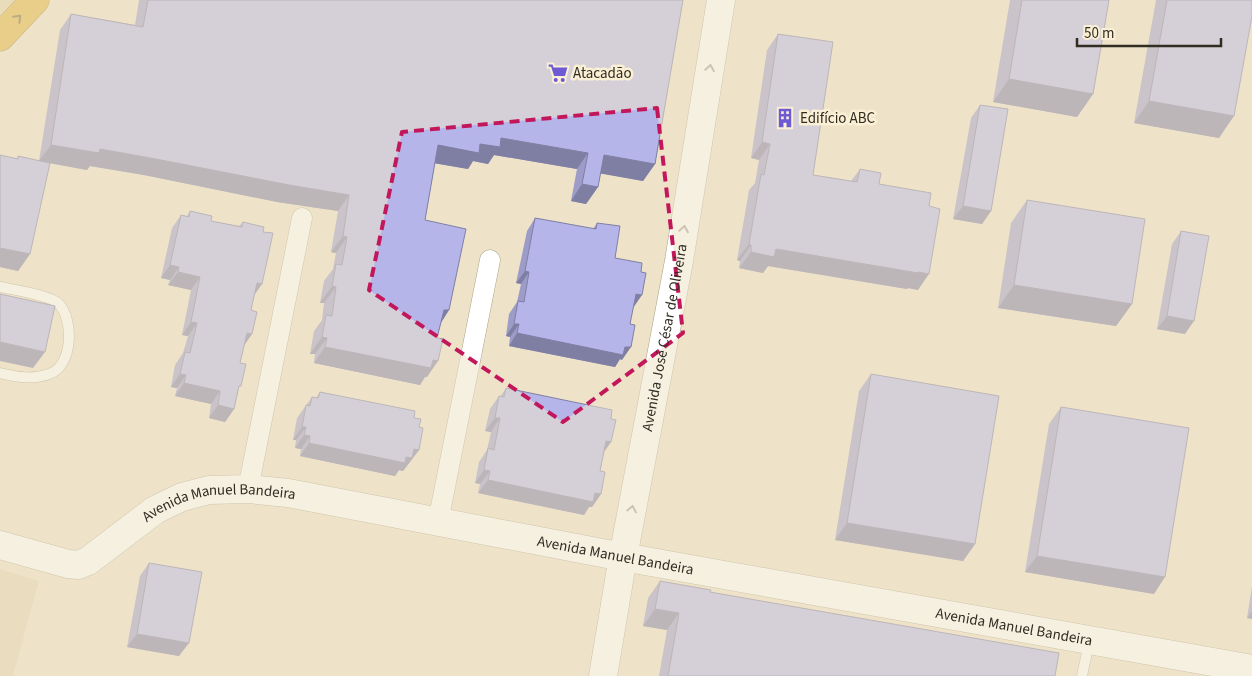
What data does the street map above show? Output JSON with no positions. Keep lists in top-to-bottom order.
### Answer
{
  "streets": {
    "street": ["Avenida José César de Oliveira", "Avenida Manuel Bandeira"]
  },
  "crossings": [
    ["Avenida José César de Oliveira", "Avenida Manuel Bandeira"]
  ],
  "places": {
    "supermarket": ["Atacadão"],
    "building": ["Edifício ABC"]
  },
  "scale_bar": "50 m"
}
